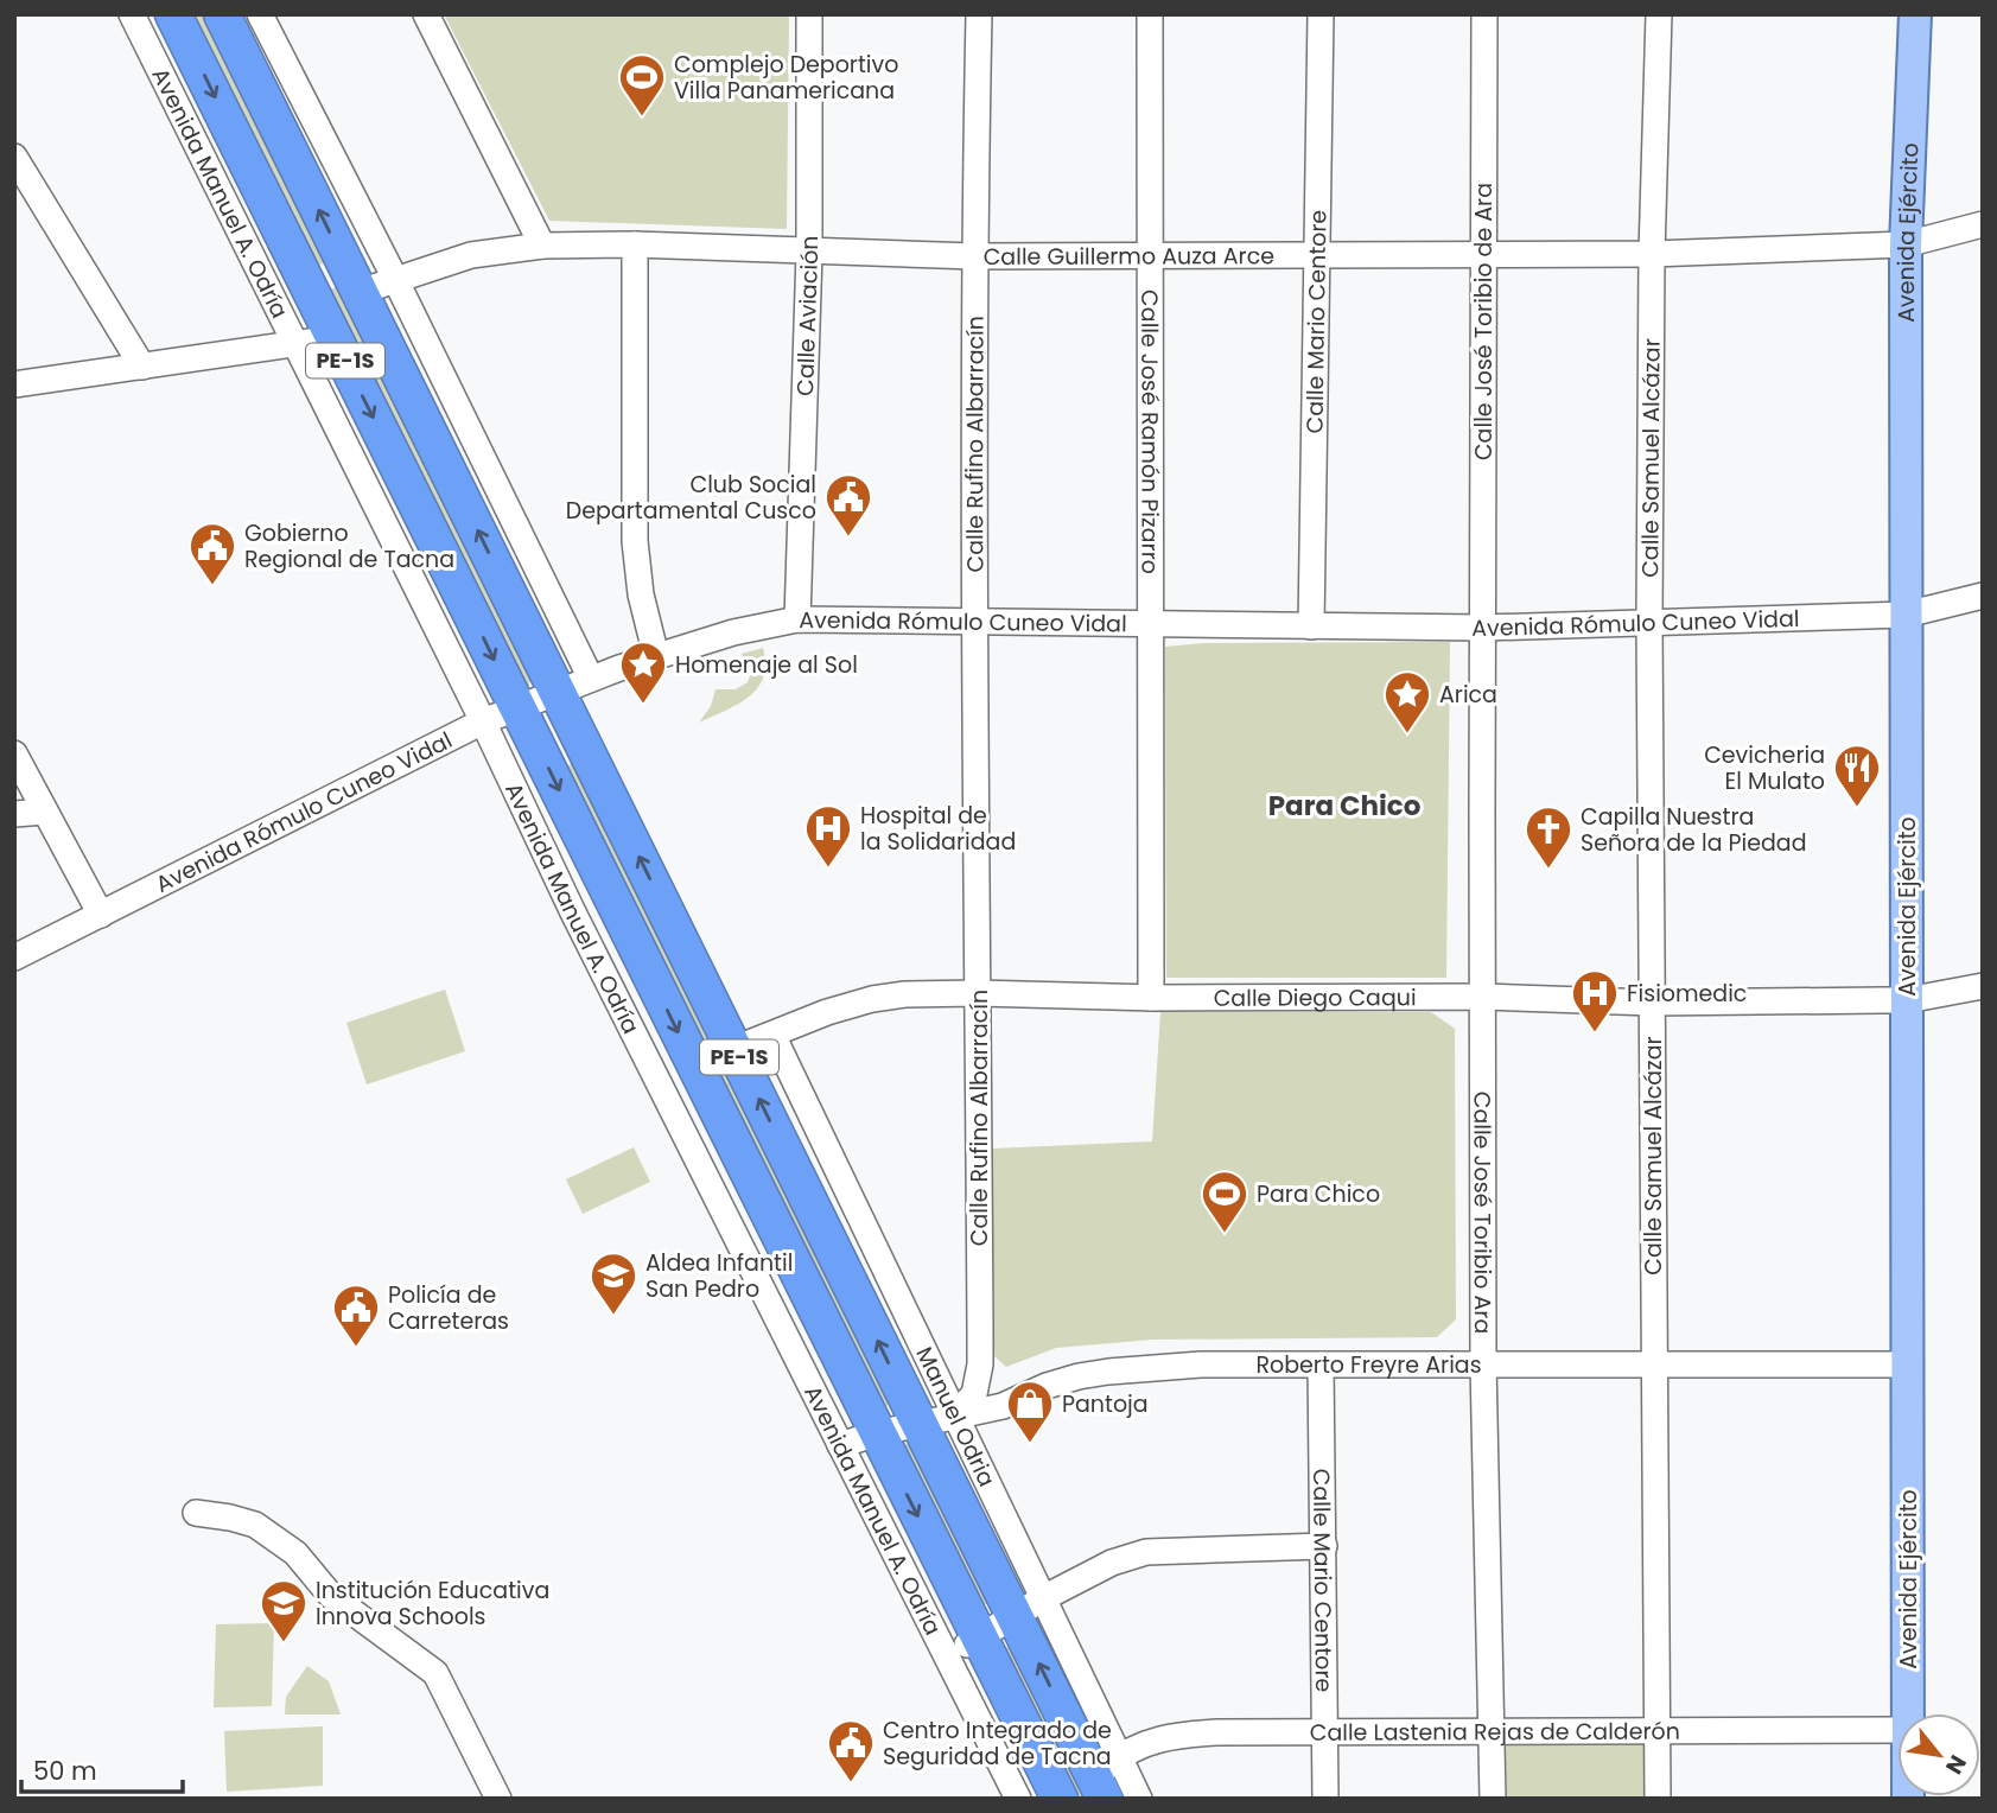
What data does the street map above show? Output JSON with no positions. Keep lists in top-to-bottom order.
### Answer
{
  "streets": {
    "highway": ["Avenida Manuel A. Odría", "PE-1S"],
    "main road": ["Avenida Ejército"],
    "street": [
      "Calle Guillermo Auza Arce",
      "Calle Aviación",
      "Calle Mario Centore",
      "Calle José Toribio de Ara",
      "Calle José Ramón Pizarro",
      "Calle Rufino Albarracín",
      "Calle Samuel Alcázar",
      "Avenida Rómulo Cuneo Vidal",
      "Calle Diego Caqui",
      "Calle José Toribio Ara",
      "Roberto Freyre Arias",
      "Manuel Odria",
      "Calle Lastenia Rejas de Calderón"
    ]
  },
  "crossings": [
    ["Avenida Manuel A. Odría", "Avenida Rómulo Cuneo Vidal"],
    ["Avenida Manuel A. Odría", "Roberto Freyre Arias"],
    ["Avenida Ejército", "Calle Guillermo Auza Arce"],
    ["Avenida Ejército", "Avenida Rómulo Cuneo Vidal"],
    ["Avenida Ejército", "Calle Diego Caqui"],
    ["Avenida Ejército", "Roberto Freyre Arias"],
    ["Calle Guillermo Auza Arce", "Calle Aviación"],
    ["Calle Guillermo Auza Arce", "Calle Mario Centore"],
    ["Calle Guillermo Auza Arce", "Calle José Toribio de Ara"],
    ["Calle Guillermo Auza Arce", "PE-1S"],
    ["Calle Guillermo Auza Arce", "Calle José Ramón Pizarro"],
    ["Calle Guillermo Auza Arce", "Calle Rufino Albarracín"],
    ["Calle Guillermo Auza Arce", "Calle Samuel Alcázar"],
    ["Calle Aviación", "Avenida Rómulo Cuneo Vidal"],
    ["Calle Mario Centore", "Avenida Rómulo Cuneo Vidal"],
    ["Calle Mario Centore", "Roberto Freyre Arias"],
    ["Calle Mario Centore", "Calle Lastenia Rejas de Calderón"],
    ["Calle José Toribio de Ara", "Avenida Rómulo Cuneo Vidal"],
    ["Calle José Toribio de Ara", "Calle José Toribio Ara"],
    ["PE-1S", "Avenida Rómulo Cuneo Vidal"],
    ["PE-1S", "Calle Diego Caqui"],
    ["PE-1S", "Roberto Freyre Arias"],
    ["PE-1S", "Manuel Odria"],
    ["PE-1S", "Calle Lastenia Rejas de Calderón"],
    ["Calle José Ramón Pizarro", "Avenida Rómulo Cuneo Vidal"],
    ["Calle José Ramón Pizarro", "Calle Diego Caqui"],
    ["Calle Rufino Albarracín", "Avenida Rómulo Cuneo Vidal"],
    ["Calle Rufino Albarracín", "Calle Diego Caqui"],
    ["Calle Rufino Albarracín", "Roberto Freyre Arias"],
    ["Calle Rufino Albarracín", "Manuel Odria"],
    ["Calle Samuel Alcázar", "Avenida Rómulo Cuneo Vidal"],
    ["Calle Samuel Alcázar", "Calle Diego Caqui"],
    ["Calle Samuel Alcázar", "Roberto Freyre Arias"],
    ["Calle Samuel Alcázar", "Calle Lastenia Rejas de Calderón"],
    ["Avenida Rómulo Cuneo Vidal", "Calle José Toribio Ara"],
    ["Calle Diego Caqui", "Calle José Toribio Ara"],
    ["Calle Diego Caqui", "Manuel Odria"],
    ["Calle José Toribio Ara", "Roberto Freyre Arias"],
    ["Calle José Toribio Ara", "Calle Lastenia Rejas de Calderón"],
    ["Roberto Freyre Arias", "Manuel Odria"],
    ["Manuel Odria", "Calle Lastenia Rejas de Calderón"]
  ],
  "districts": ["Para Chico"],
  "places": {
    "sports": ["Complejo Deportivo Villa Panamericana", "Para Chico"],
    "public building": [
      "Club Social Departamental Cusco",
      "Gobierno Regional de Tacna",
      "Policía de Carreteras",
      "Centro Integrado de Seguridad de Tacna"
    ],
    "place": ["Homenaje al Sol", "Arica"],
    "restaurant": ["Cevicheria El Mulato"],
    "hospital": ["Hospital de la Solidaridad", "Fisiomedic"],
    "church": ["Capilla Nuestra Señora de la Piedad"],
    "school or university": ["Aldea Infantil San Pedro", "Institución Educativa Innova Schools"],
    "shop": ["Pantoja"]
  },
  "scale_bar": "50 m",
  "north": "bottom right"
}
